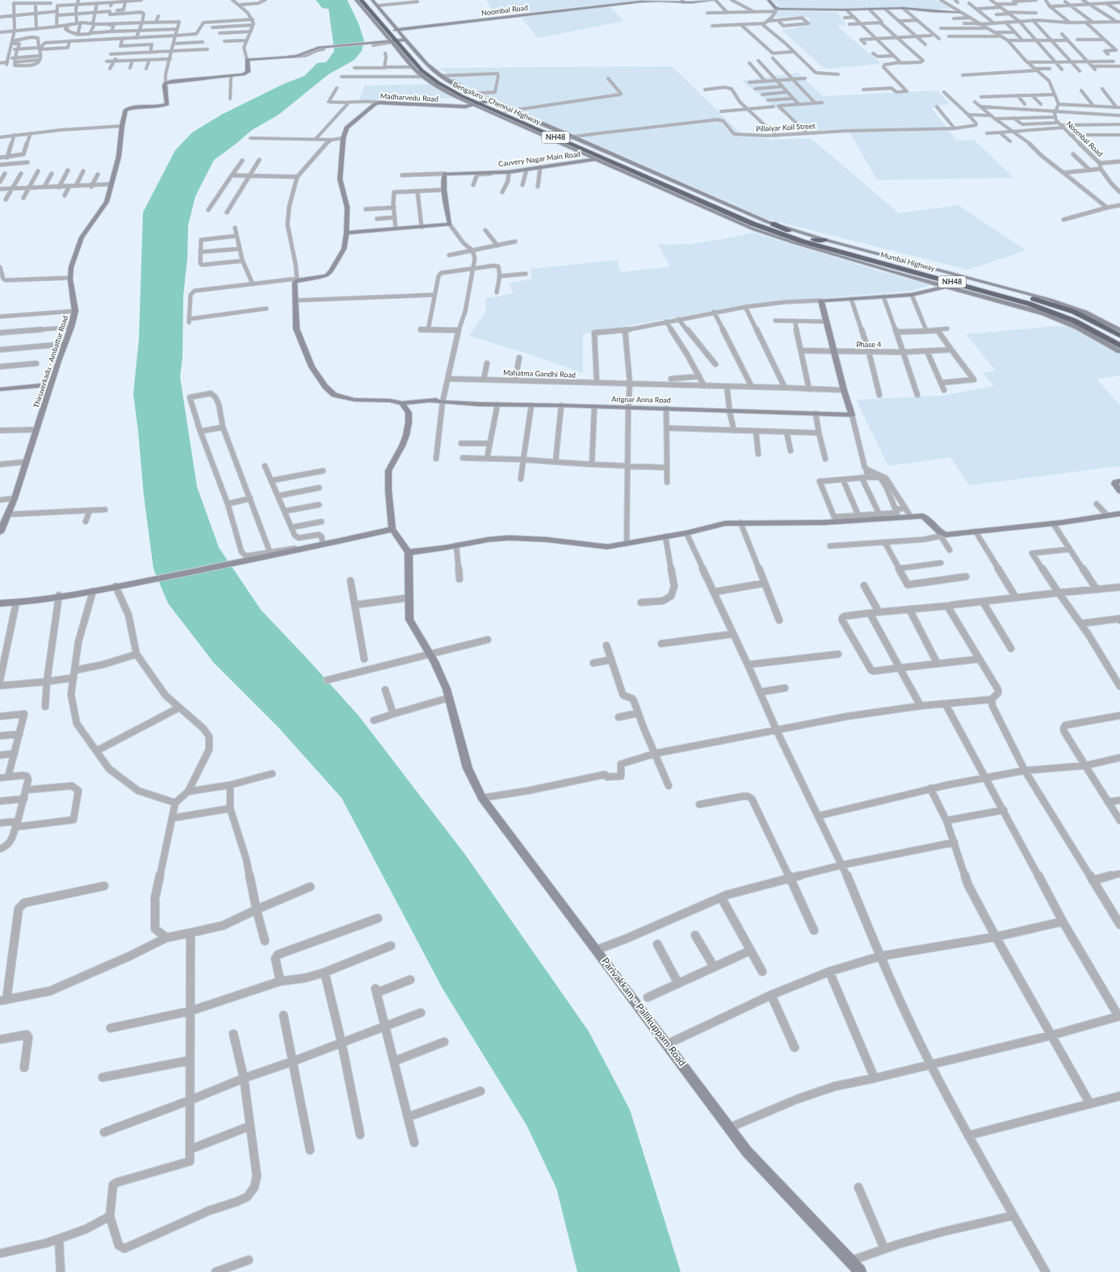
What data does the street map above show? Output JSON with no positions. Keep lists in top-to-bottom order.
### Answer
{
  "streets": {
    "highway": ["Bengaluru - Chennai Highway", "NH48", "Mumbai Highway"],
    "street": [
      "Noombal Road",
      "Madharvedu Road",
      "Pillaiyar Koil Street",
      "Cauvery Nagar Main Road",
      "Phase 4",
      "Thiruverkadu - Ambattur Road",
      "Mahatma Gandhi Road",
      "Arignar Anna Road",
      "Parivakkam - Pallikuppam Road"
    ]
  },
  "crossings": [
    ["Madharvedu Road", "Bengaluru - Chennai Highway"],
    ["Bengaluru - Chennai Highway", "Pillaiyar Koil Street"],
    ["Bengaluru - Chennai Highway", "NH48"],
    ["Bengaluru - Chennai Highway", "Mumbai Highway"],
    ["NH48", "Mumbai Highway"]
  ]
}
